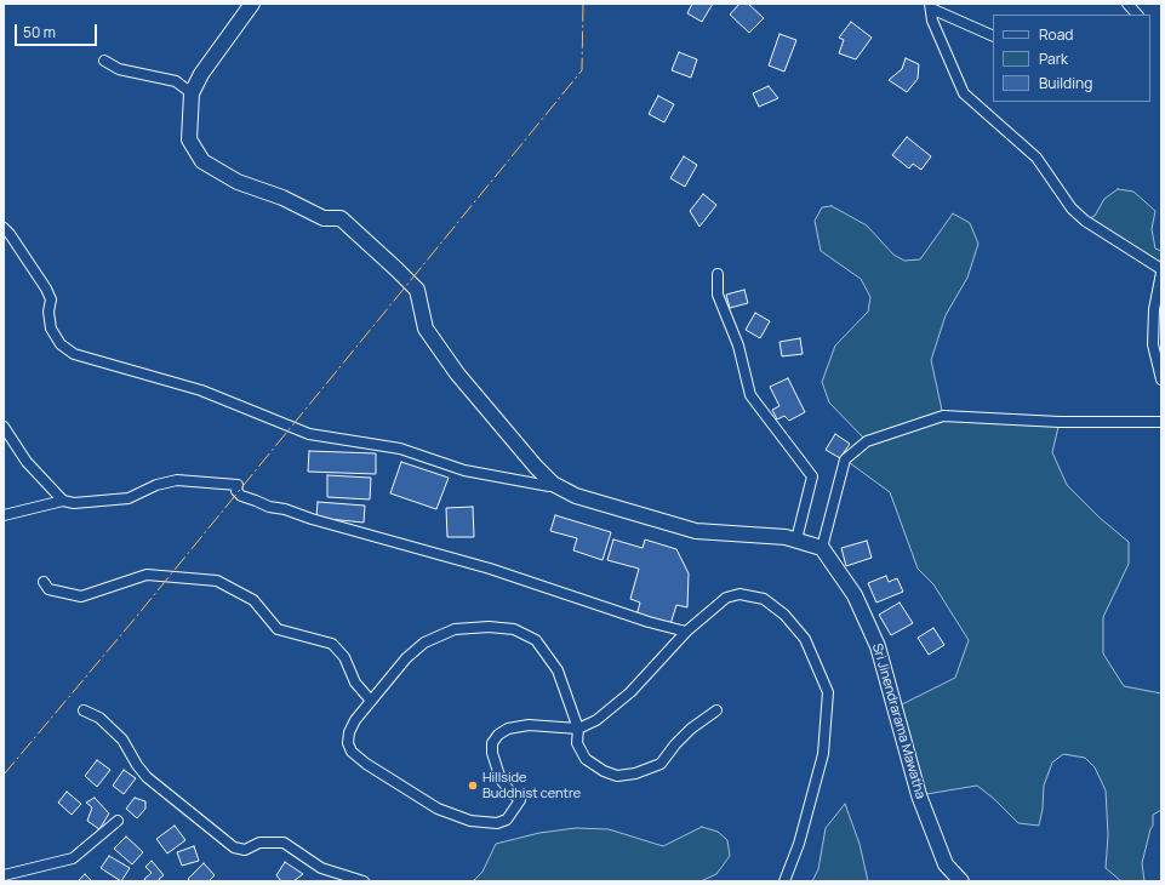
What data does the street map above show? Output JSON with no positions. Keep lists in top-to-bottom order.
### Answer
{
  "streets": {
    "main road": ["Sri Jinendrarama Mawatha"]
  },
  "places": ["Hillside Buddhist centre"],
  "legend": ["Road", "Park", "Building"],
  "scale_bar": "50 m"
}
